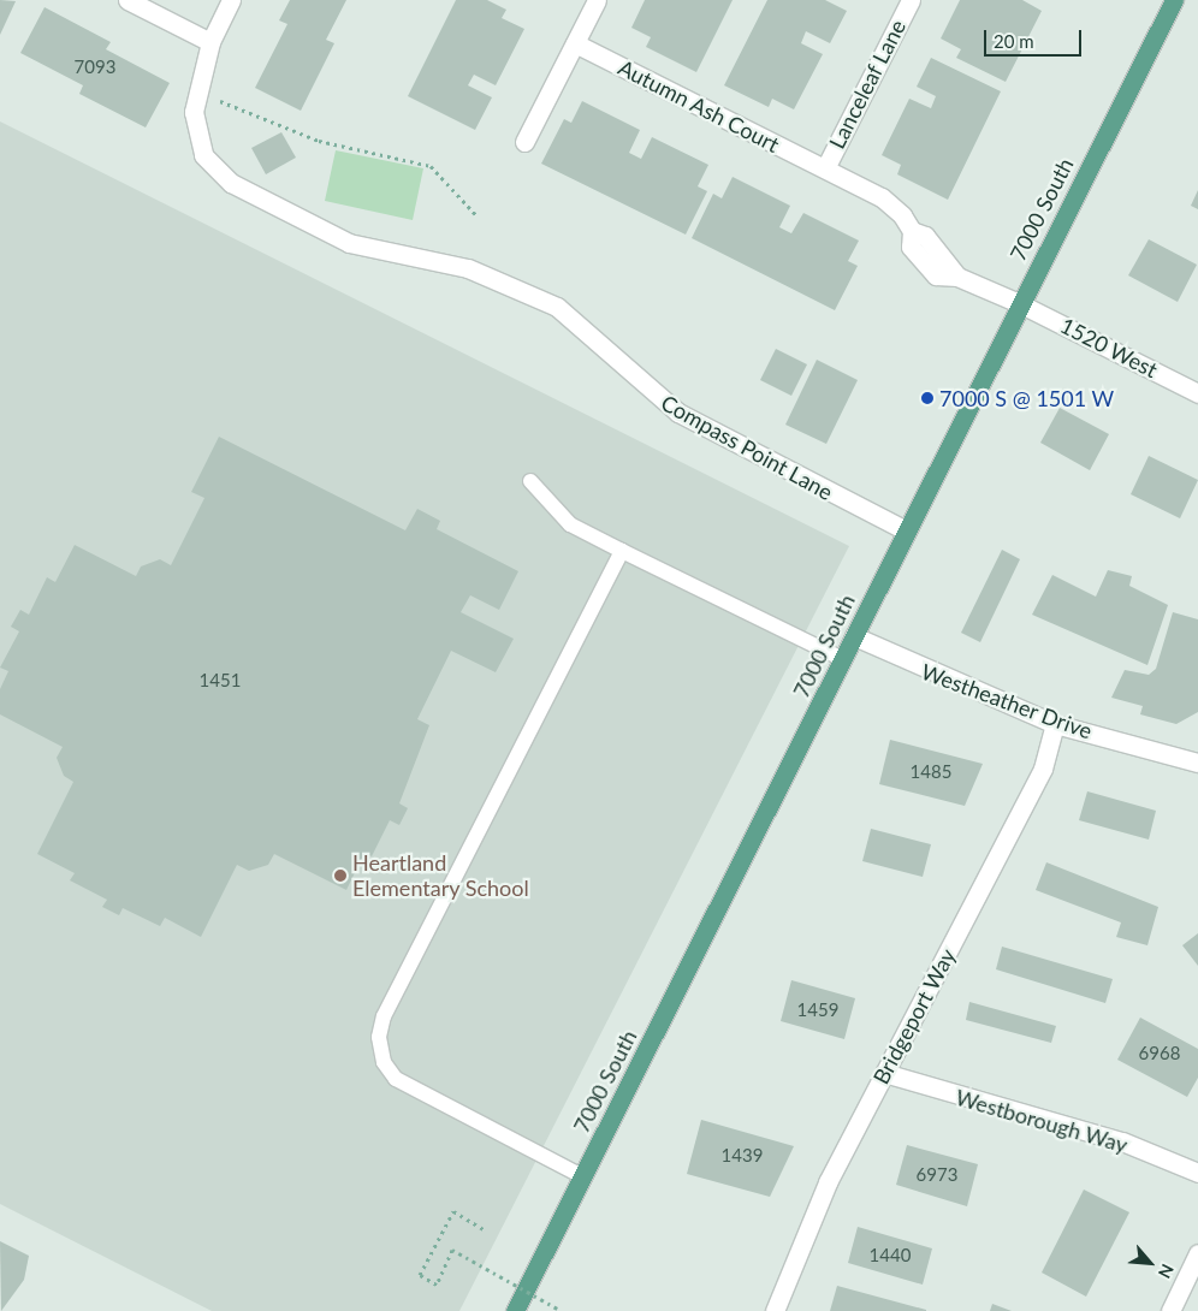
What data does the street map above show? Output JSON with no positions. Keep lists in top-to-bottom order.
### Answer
{
  "streets": {
    "main road": ["7000 South"],
    "street": [
      "Lanceleaf Lane",
      "Autumn Ash Court",
      "1520 West",
      "Compass Point Lane",
      "Westheather Drive",
      "Bridgeport Way",
      "Westborough Way"
    ]
  },
  "crossings": [
    ["Lanceleaf Lane", "Autumn Ash Court"],
    ["Autumn Ash Court", "7000 South"],
    ["Autumn Ash Court", "1520 West"],
    ["7000 South", "1520 West"],
    ["7000 South", "Compass Point Lane"],
    ["7000 South", "Westheather Drive"],
    ["Westheather Drive", "Bridgeport Way"],
    ["Bridgeport Way", "Westborough Way"]
  ],
  "places": ["7000 S @ 1501 W", "Heartland Elementary School"],
  "house_numbers": [
    "7093",
    "1451",
    "1485",
    "1459",
    "6968",
    "1439",
    "6973",
    "1440"
  ],
  "scale_bar": "20 m",
  "north": "bottom right"
}
